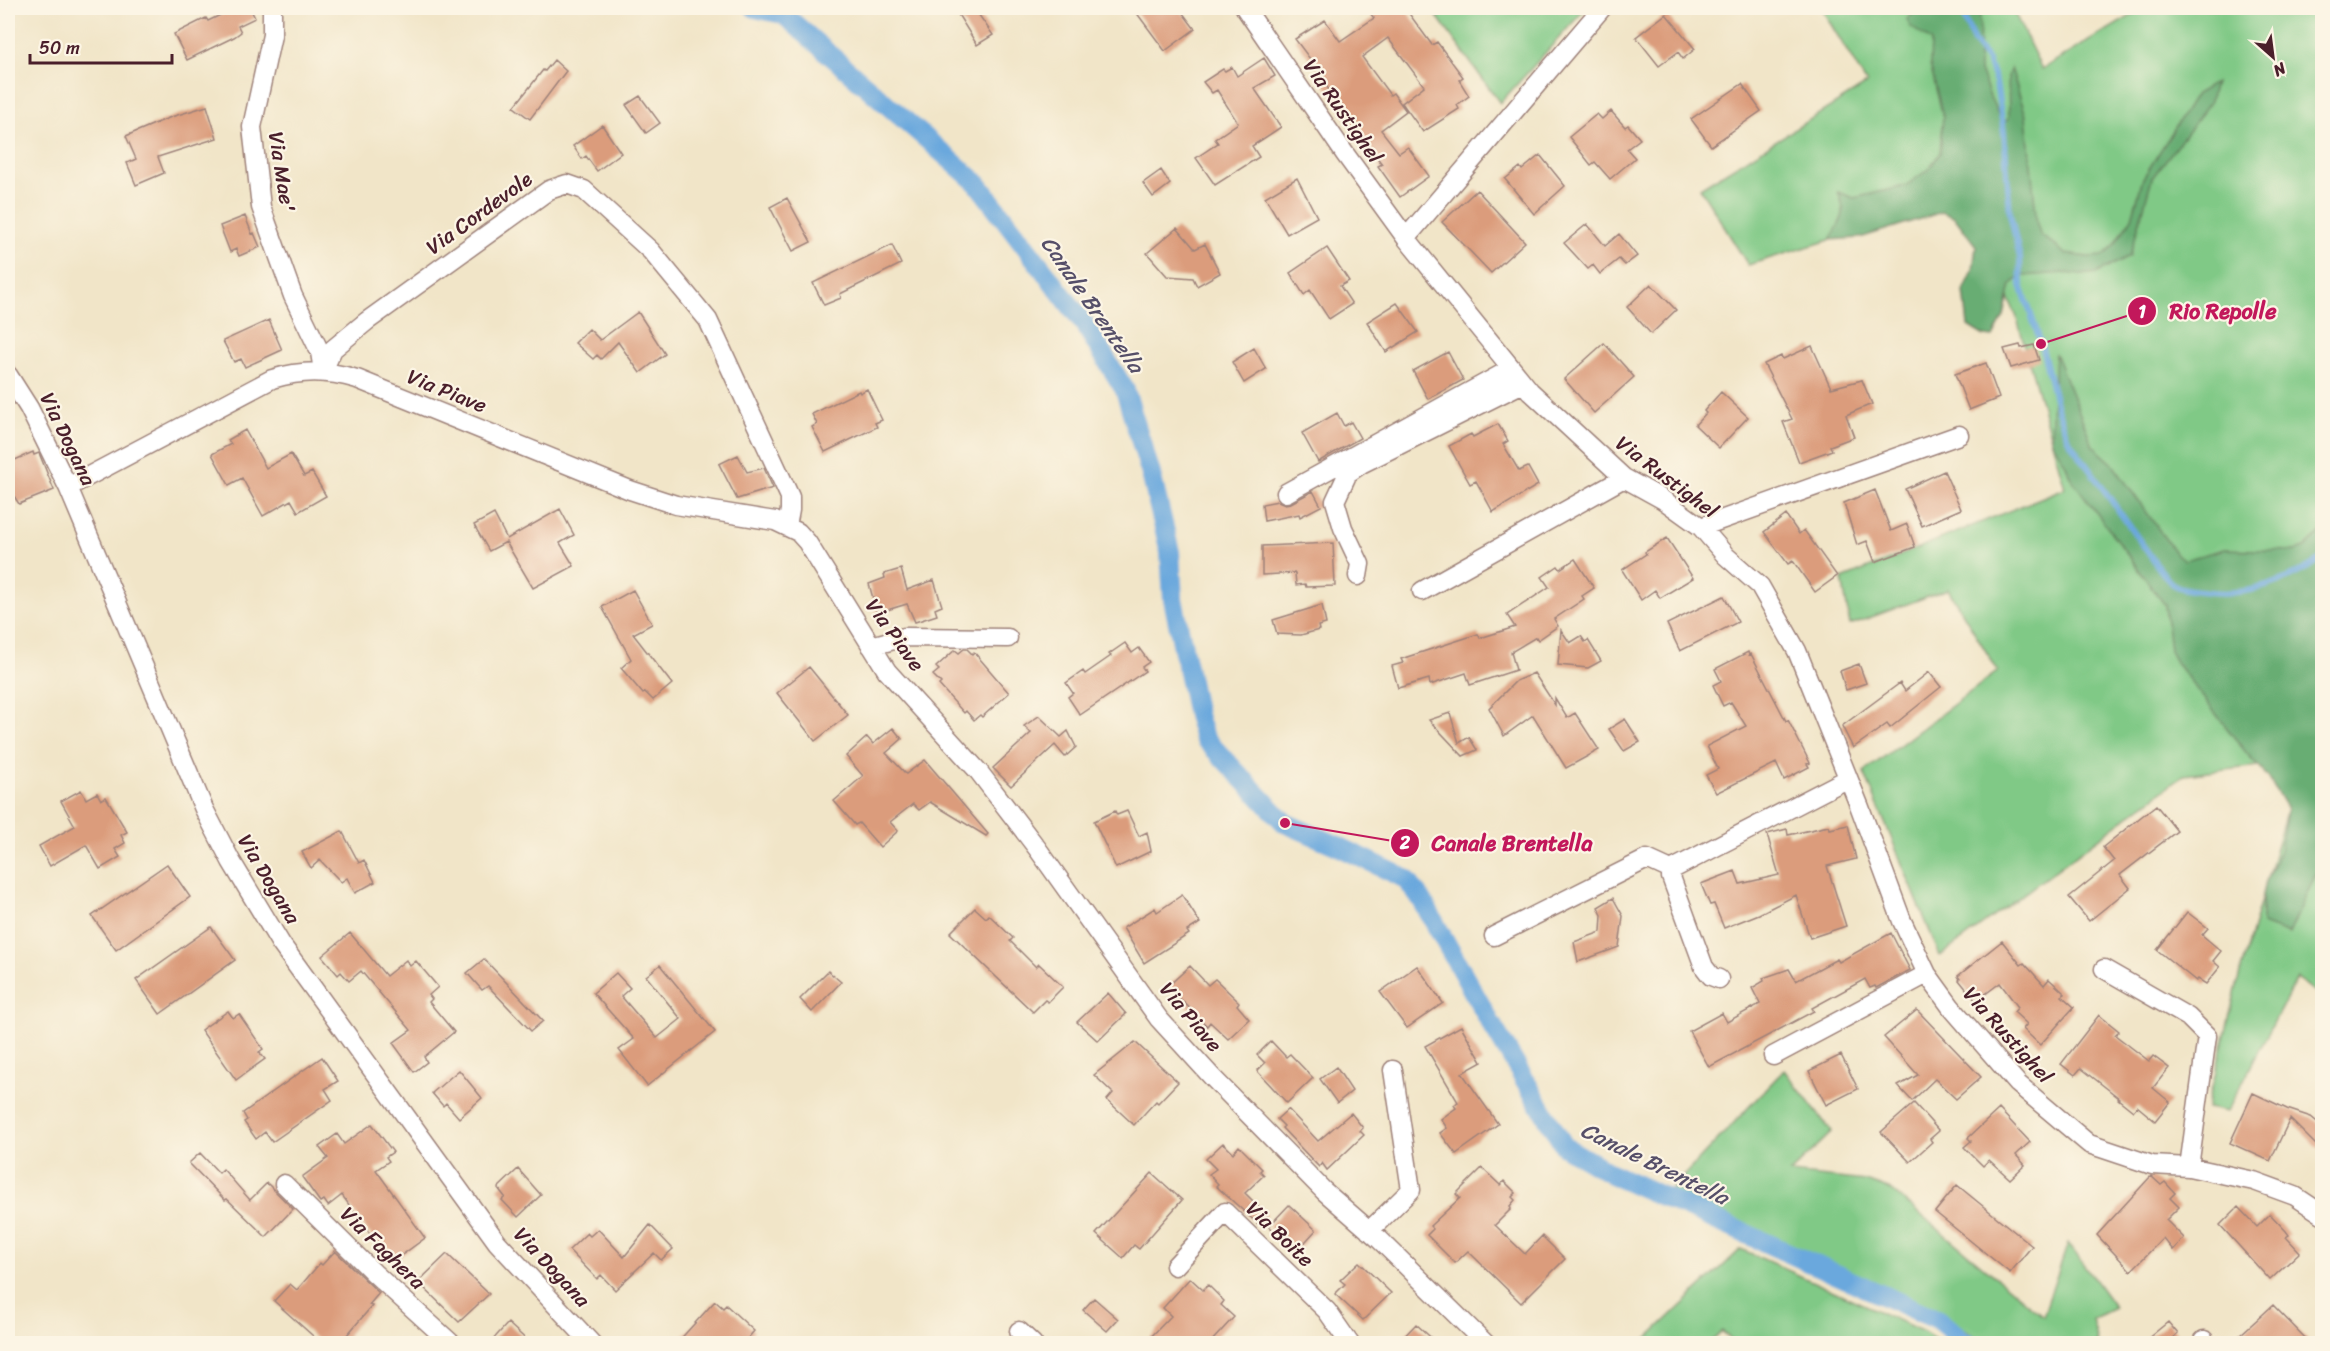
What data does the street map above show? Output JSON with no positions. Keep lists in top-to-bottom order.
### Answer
{
  "streets": {
    "street": [
      "Via Rustighel",
      "Via Mae'",
      "Via Cordevole",
      "Via Piave",
      "Via Dogana",
      "Via Boite",
      "Via Faghera"
    ]
  },
  "crossings": [
    ["Via Mae'", "Via Cordevole"],
    ["Via Mae'", "Via Piave"],
    ["Via Cordevole", "Via Piave"],
    ["Via Piave", "Via Dogana"]
  ],
  "water": ["Canale Brentella"],
  "places": ["Rio Repolle", "Canale Brentella"],
  "scale_bar": "50 m",
  "north": "bottom right"
}
